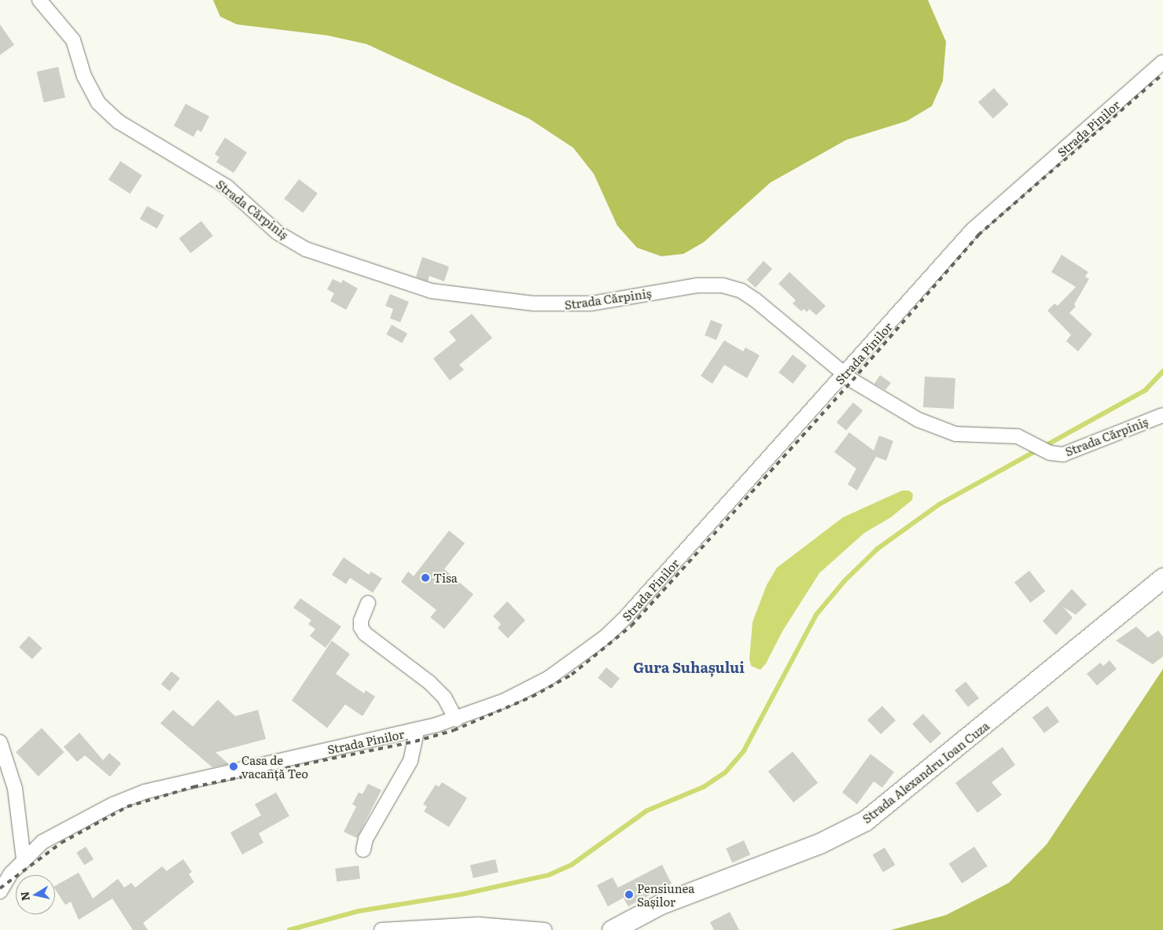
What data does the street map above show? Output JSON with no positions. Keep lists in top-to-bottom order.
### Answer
{
  "streets": {
    "main road": ["Strada Alexandru Ioan Cuza"],
    "street": ["Strada Pinilor", "Strada Cărpiniș"]
  },
  "crossings": [
    ["Strada Pinilor", "Strada Cărpiniș"]
  ],
  "districts": ["Gura Suhașului"],
  "places": ["Tisa", "Casa de vacanță Teo", "Pensiunea Sașilor"],
  "north": "left"
}
